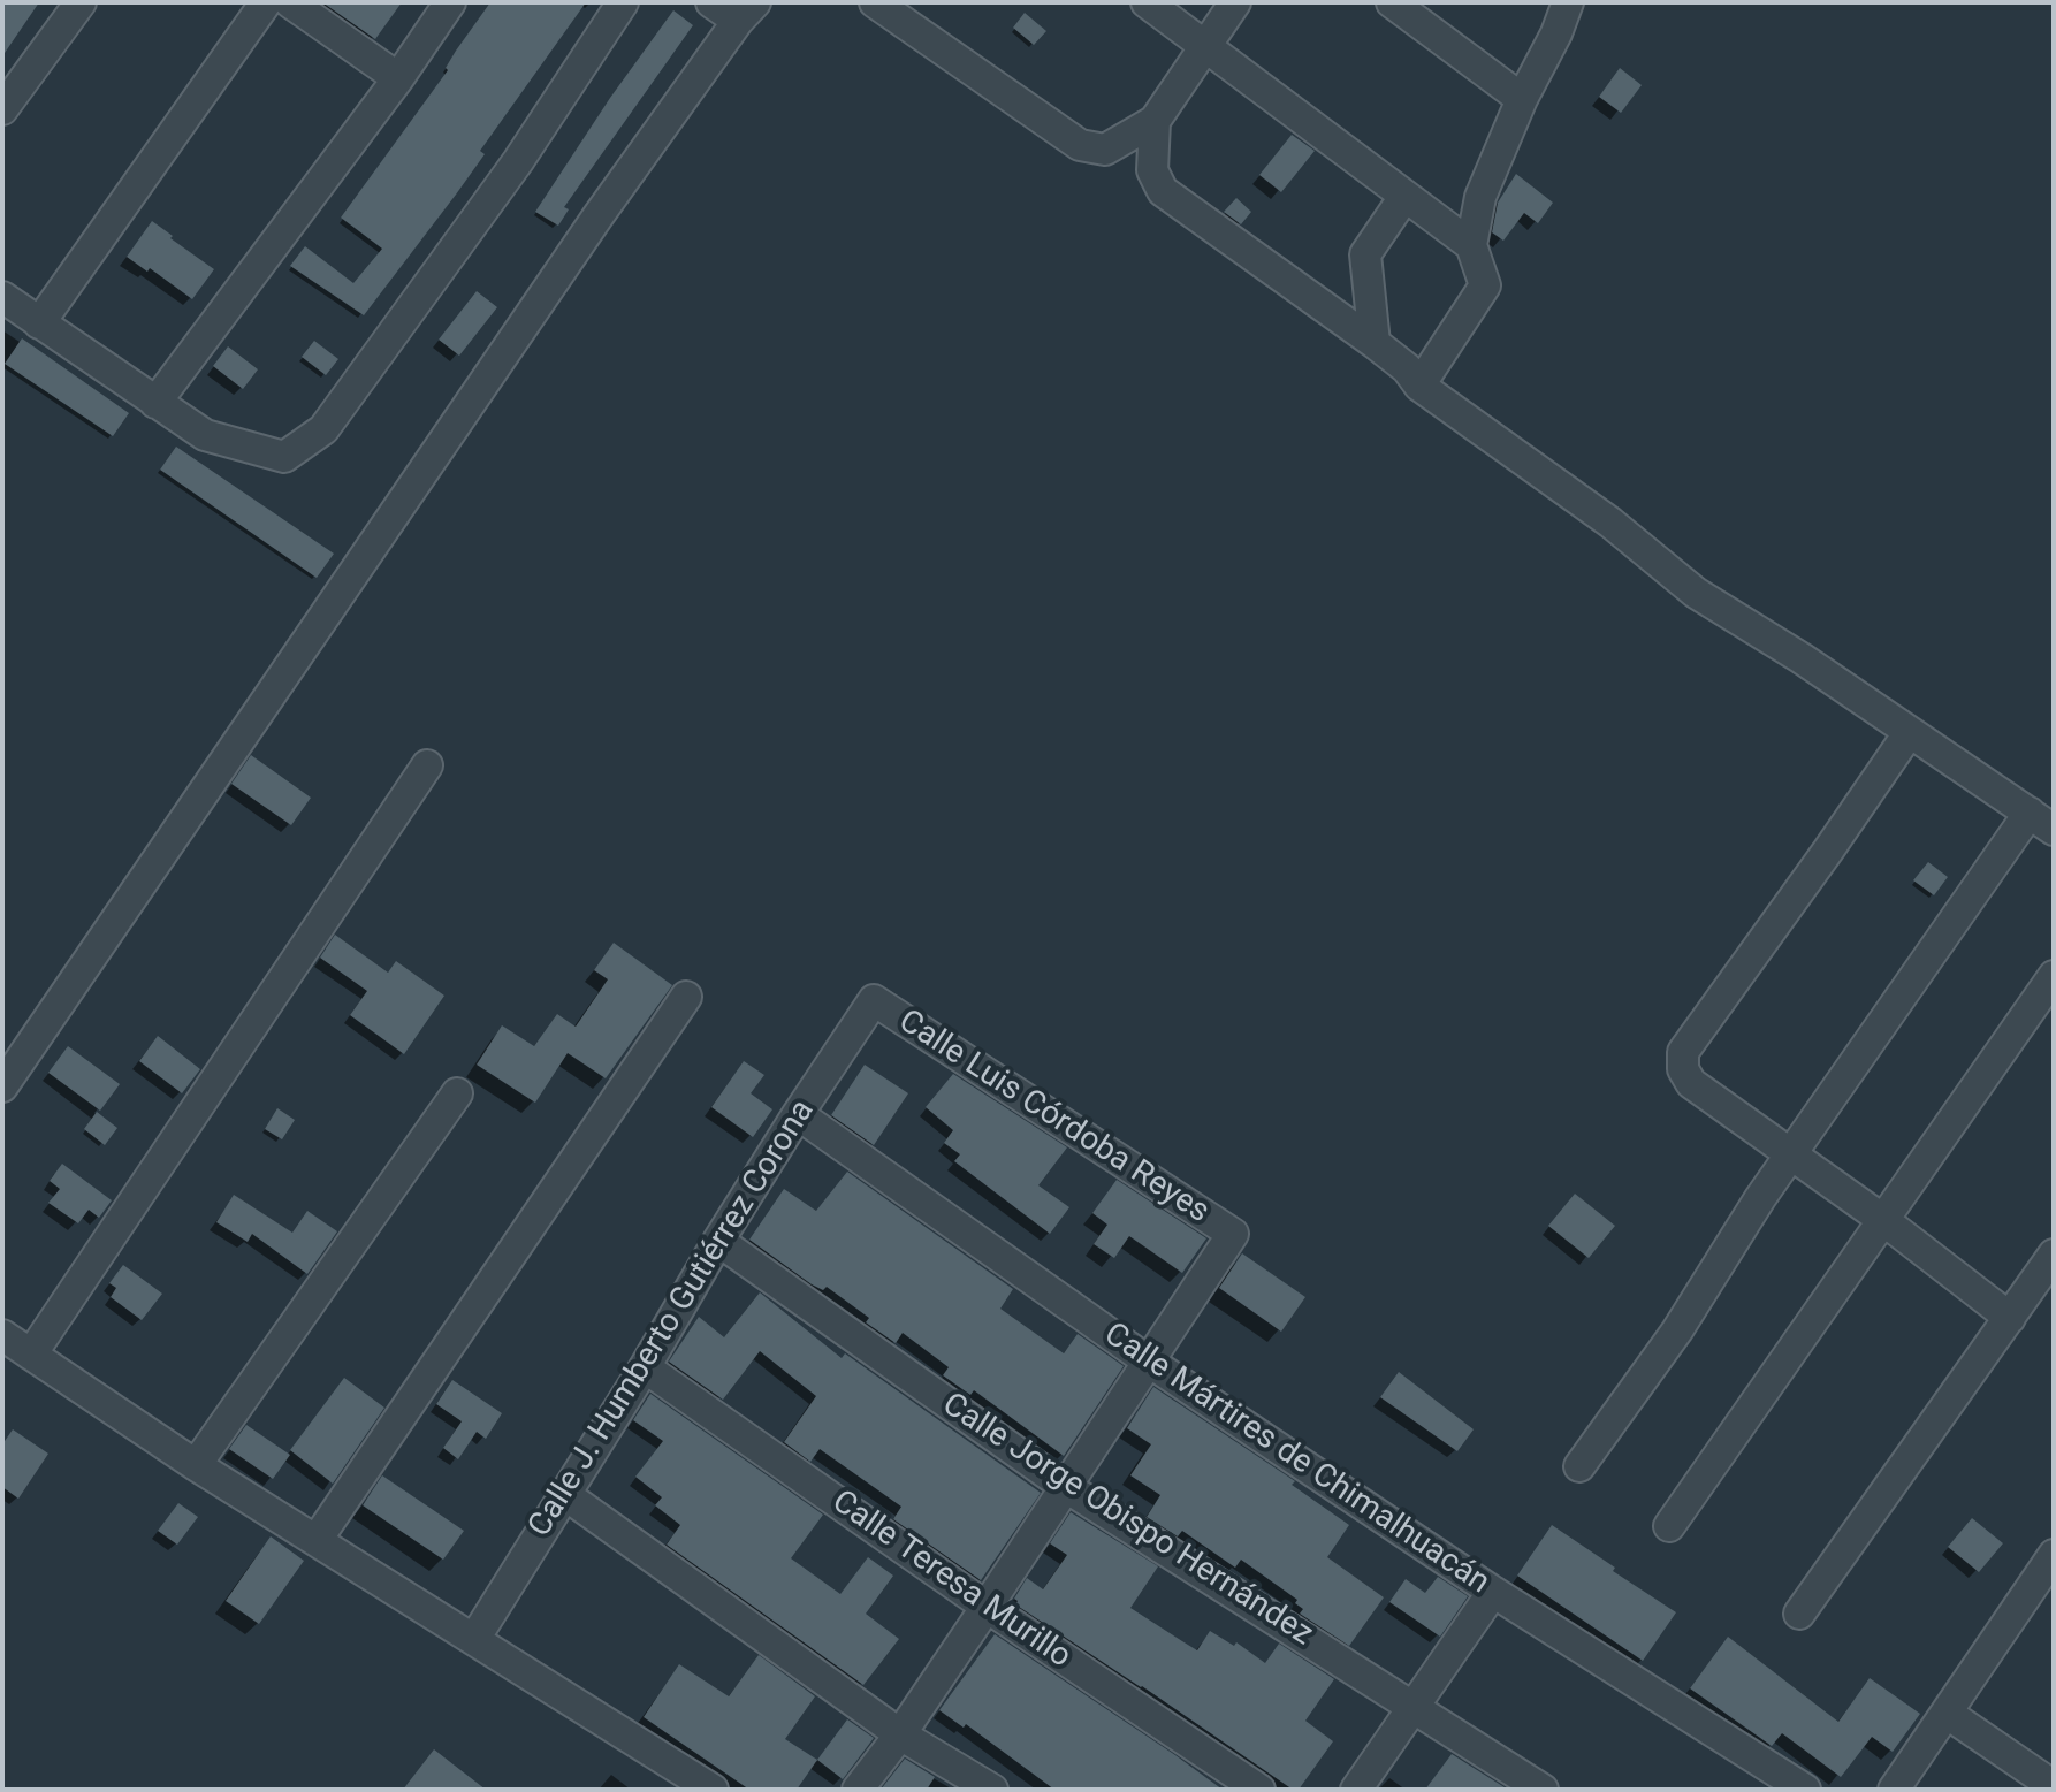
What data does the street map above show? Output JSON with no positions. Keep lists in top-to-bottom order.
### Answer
{
  "streets": {
    "street": [
      "Calle Luis Córdoba Reyes",
      "Calle J. Humberto Gutiérrez Corona",
      "Calle Mártires de Chimalhuacán",
      "Calle Jorge Obispo Hernández",
      "Calle Teresa Murillo"
    ]
  },
  "crossings": [
    ["Calle Luis Córdoba Reyes", "Calle J. Humberto Gutiérrez Corona"],
    ["Calle Luis Córdoba Reyes", "Calle Mártires de Chimalhuacán"],
    ["Calle J. Humberto Gutiérrez Corona", "Calle Mártires de Chimalhuacán"],
    ["Calle J. Humberto Gutiérrez Corona", "Calle Jorge Obispo Hernández"],
    ["Calle J. Humberto Gutiérrez Corona", "Calle Teresa Murillo"]
  ]
}
